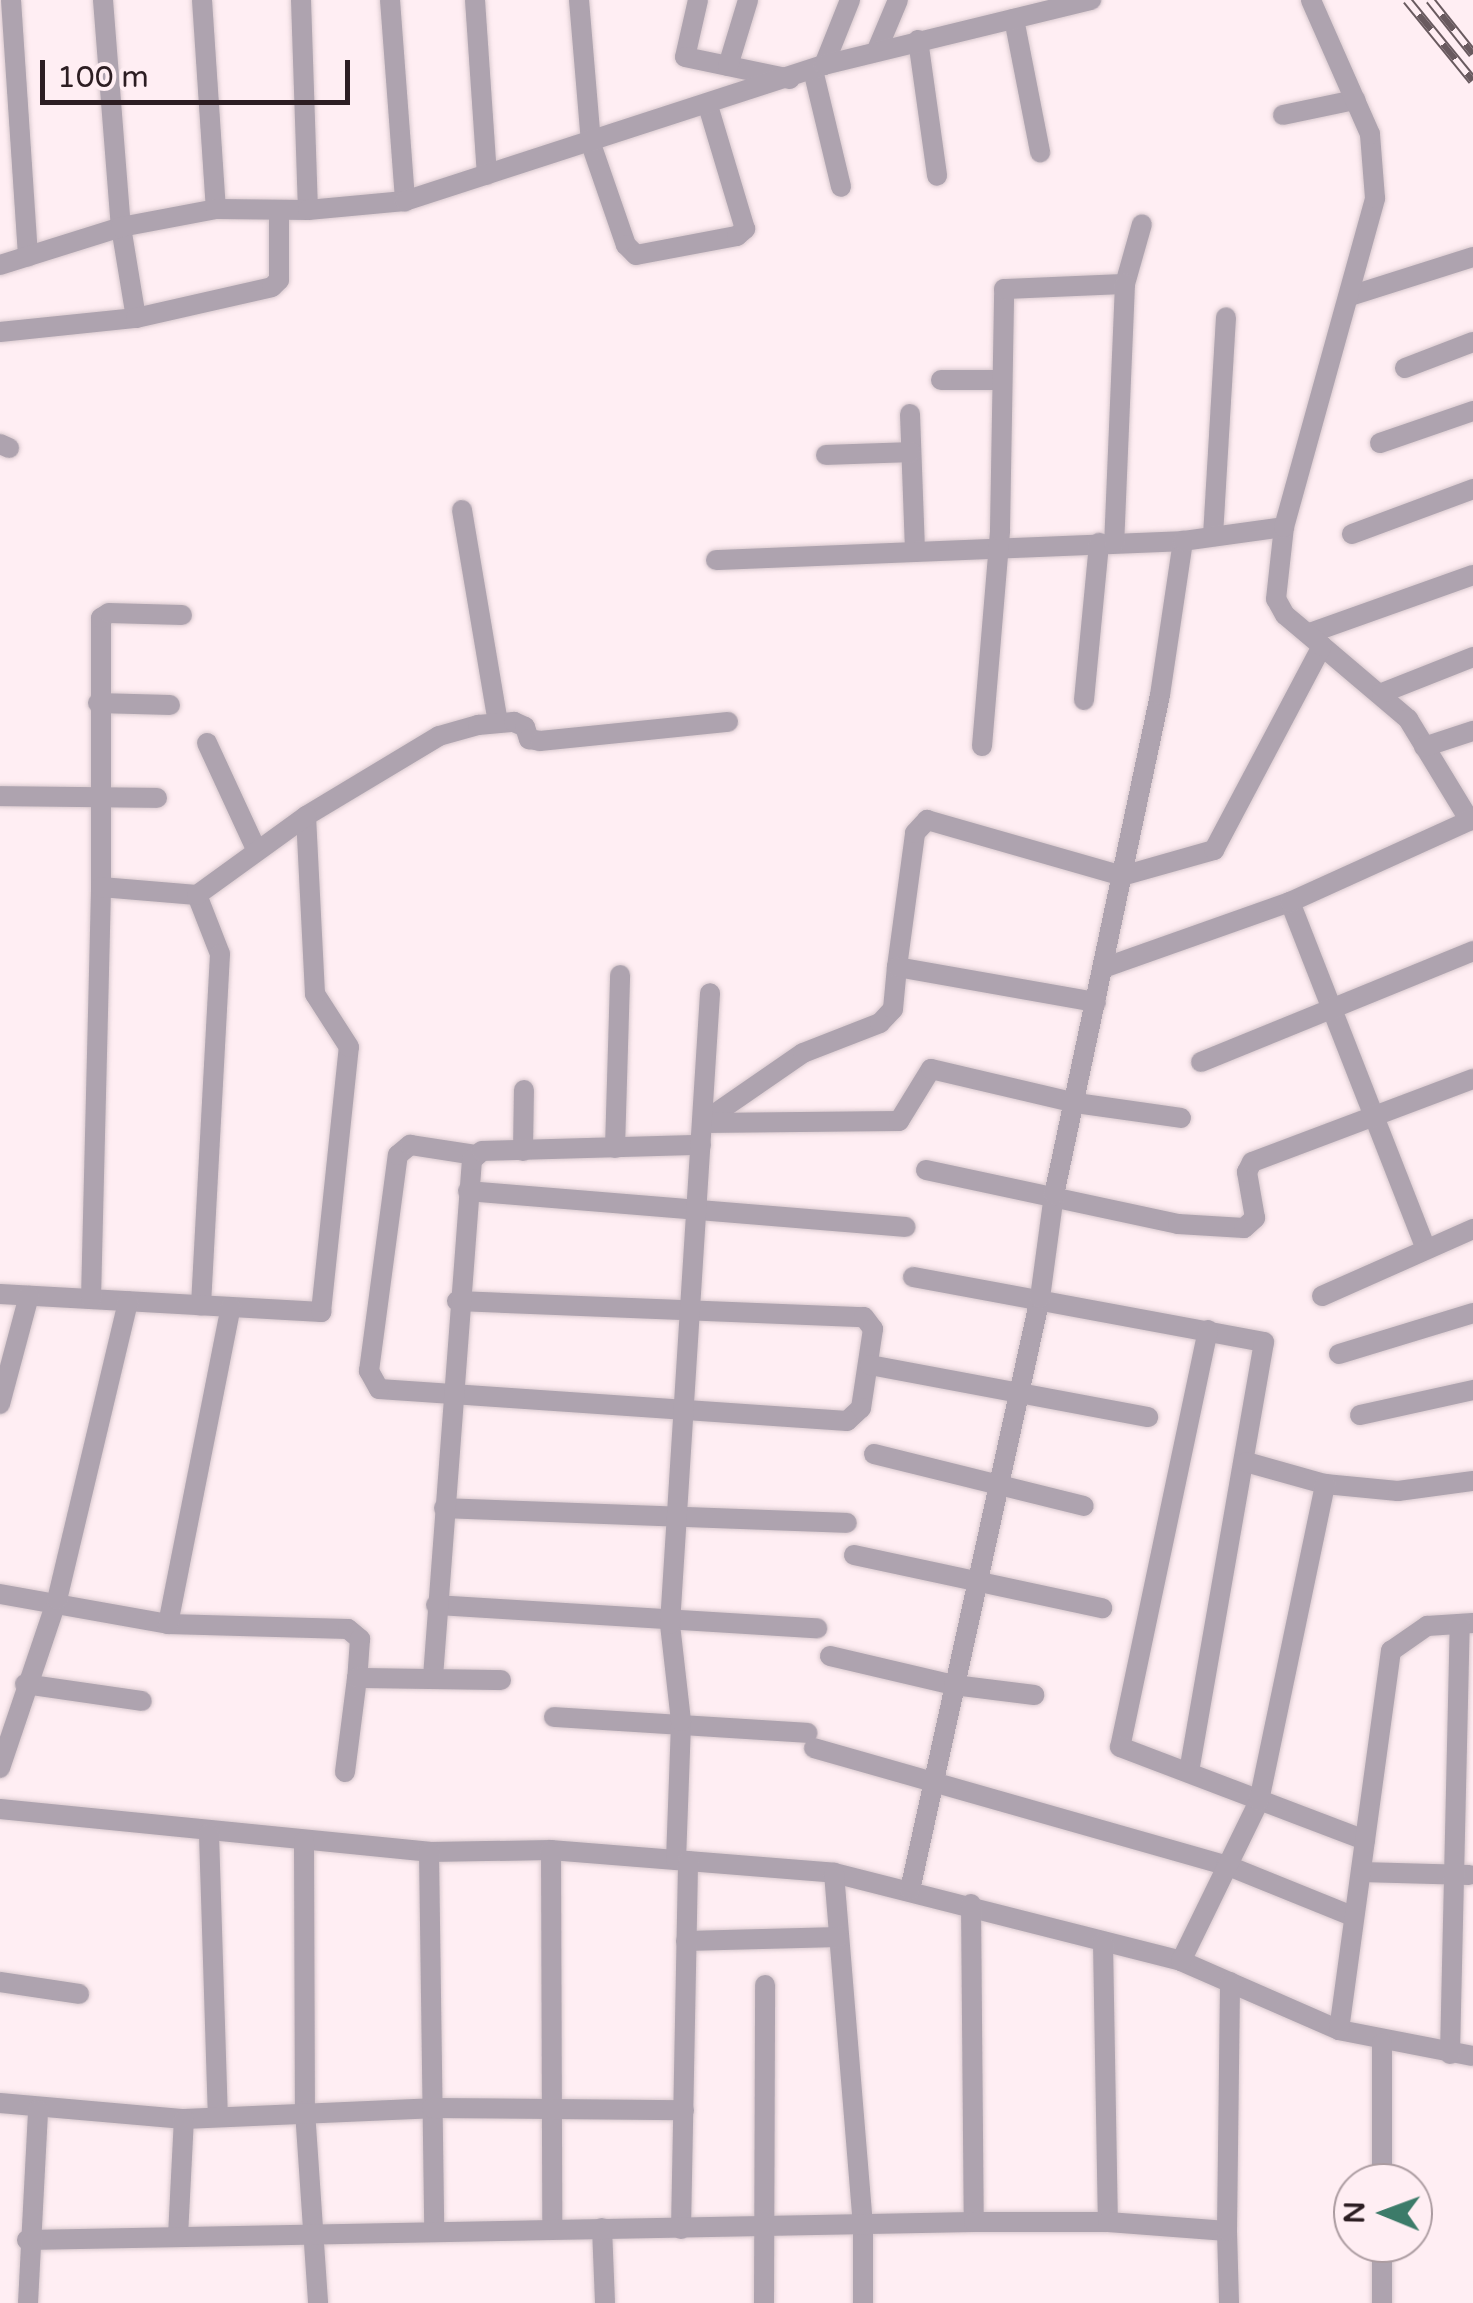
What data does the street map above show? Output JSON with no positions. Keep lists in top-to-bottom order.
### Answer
{
  "scale_bar": "100 m",
  "north": "left"
}
